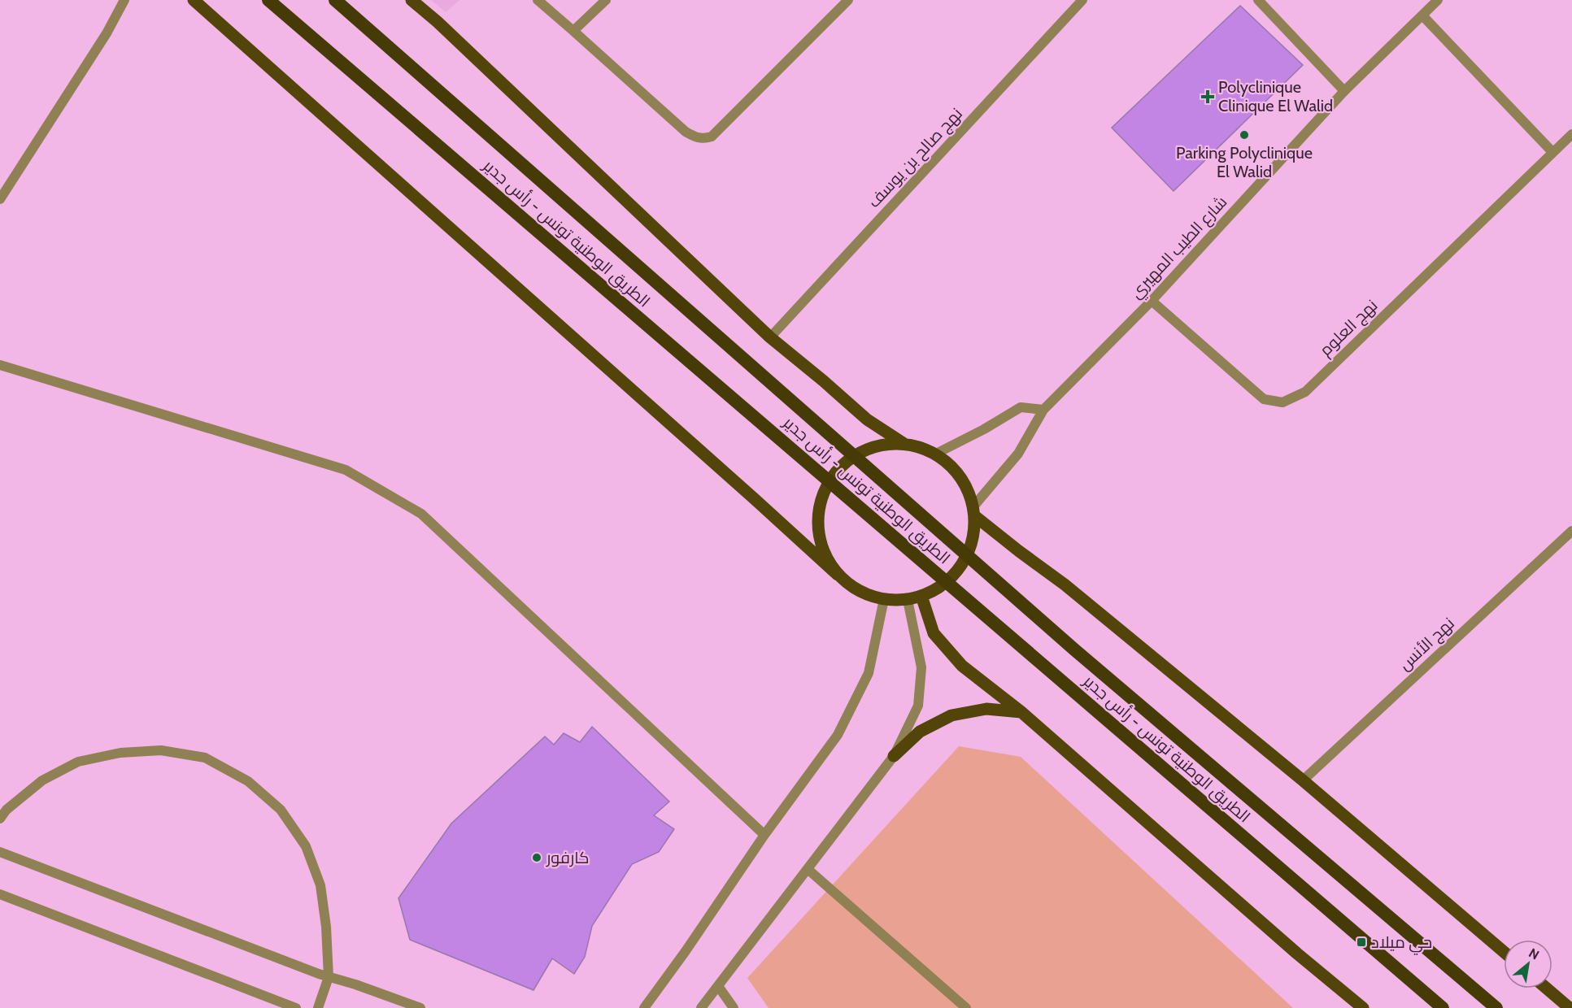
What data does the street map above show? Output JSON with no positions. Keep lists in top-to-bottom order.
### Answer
{
  "streets": {
    "highway": ["الطريق الوطنية تونس - رأس جدير"],
    "street": [
      "نهج صالح بن يوسف",
      "شارع الطيب المهيري",
      "نهج العلوم",
      "نهج الأنس"
    ]
  },
  "crossings": [
    ["شارع الطيب المهيري", "نهج العلوم"]
  ],
  "places": {
    "health": ["Polyclinique Clinique El Walid"],
    "other": ["Parking Polyclinique El Walid", "كارفور"],
    "transit": ["حي ميلاد"]
  },
  "north": "top right"
}
